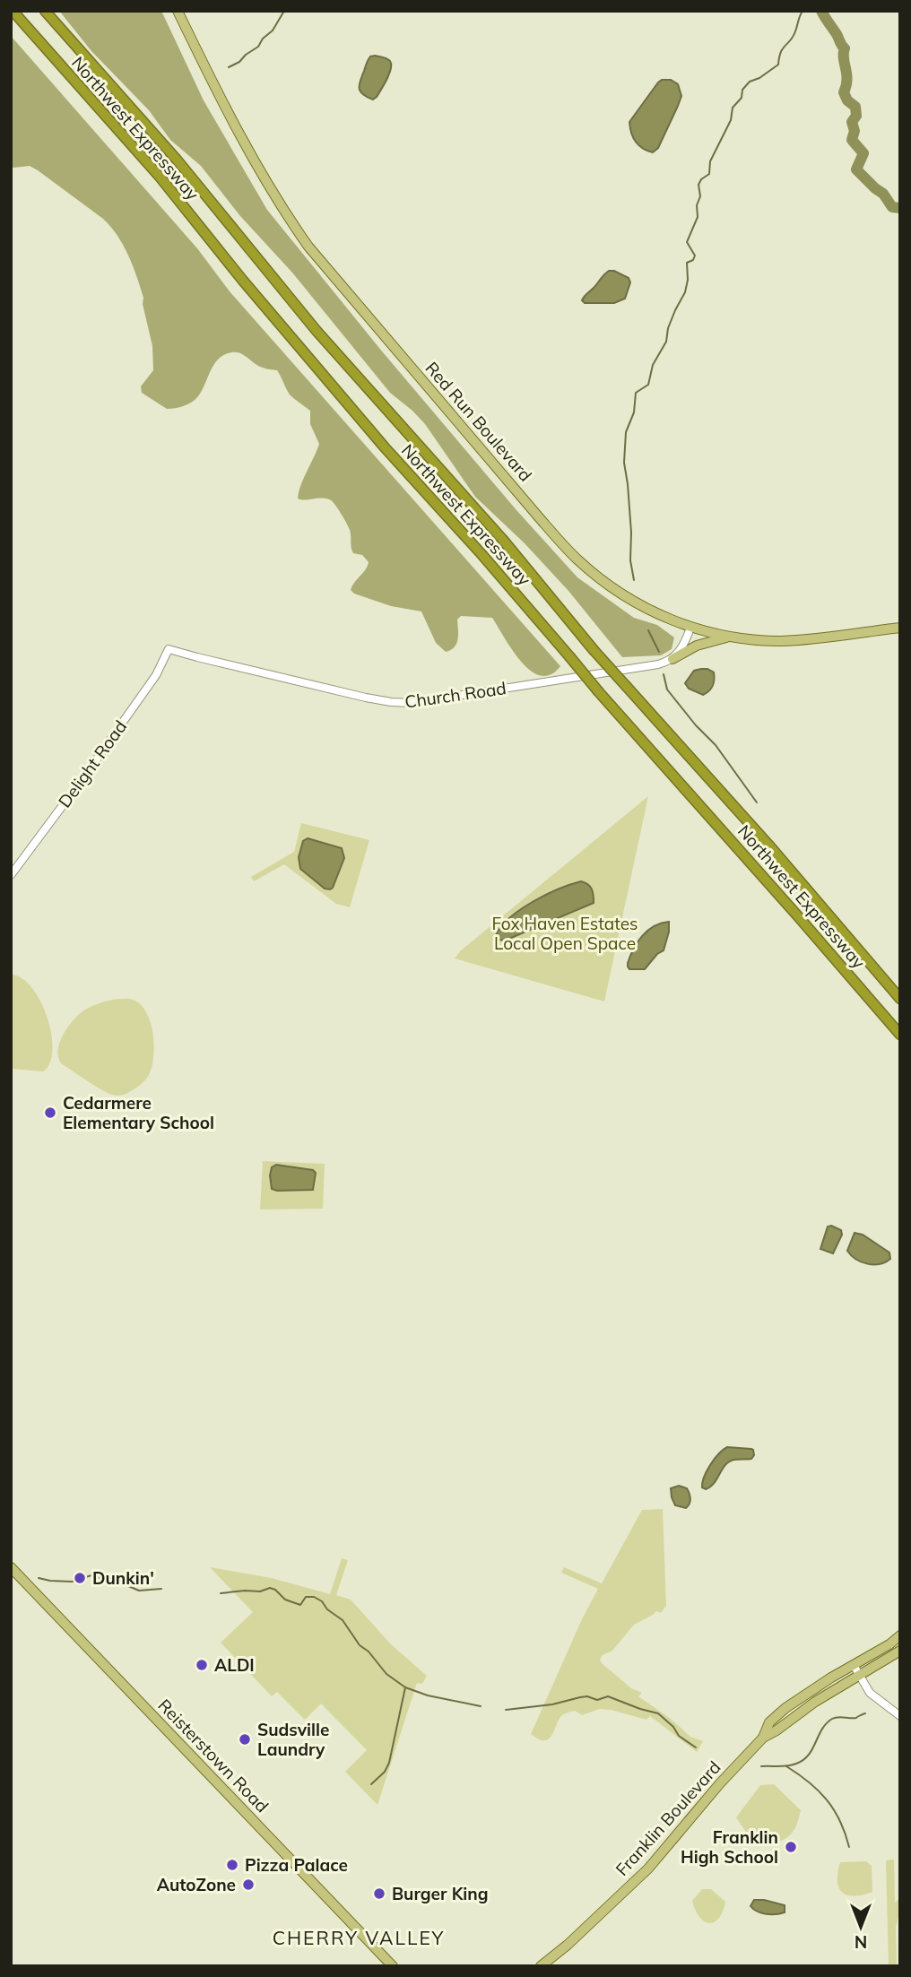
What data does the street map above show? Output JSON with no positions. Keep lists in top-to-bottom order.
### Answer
{
  "streets": {
    "highway": ["Northwest Expressway"],
    "main road": ["Red Run Boulevard", "Reisterstown Road", "Franklin Boulevard"],
    "street": ["Church Road", "Delight Road"]
  },
  "crossings": [
    ["Church Road", "Delight Road"]
  ],
  "districts": ["CHERRY VALLEY"],
  "parks": ["Fox Haven Estates Local Open Space"],
  "places": [
    "Cedarmere Elementary School",
    "Dunkin'",
    "ALDI",
    "Sudsville Laundry",
    "Franklin High School",
    "Pizza Palace",
    "AutoZone",
    "Burger King"
  ],
  "north": "bottom"
}
